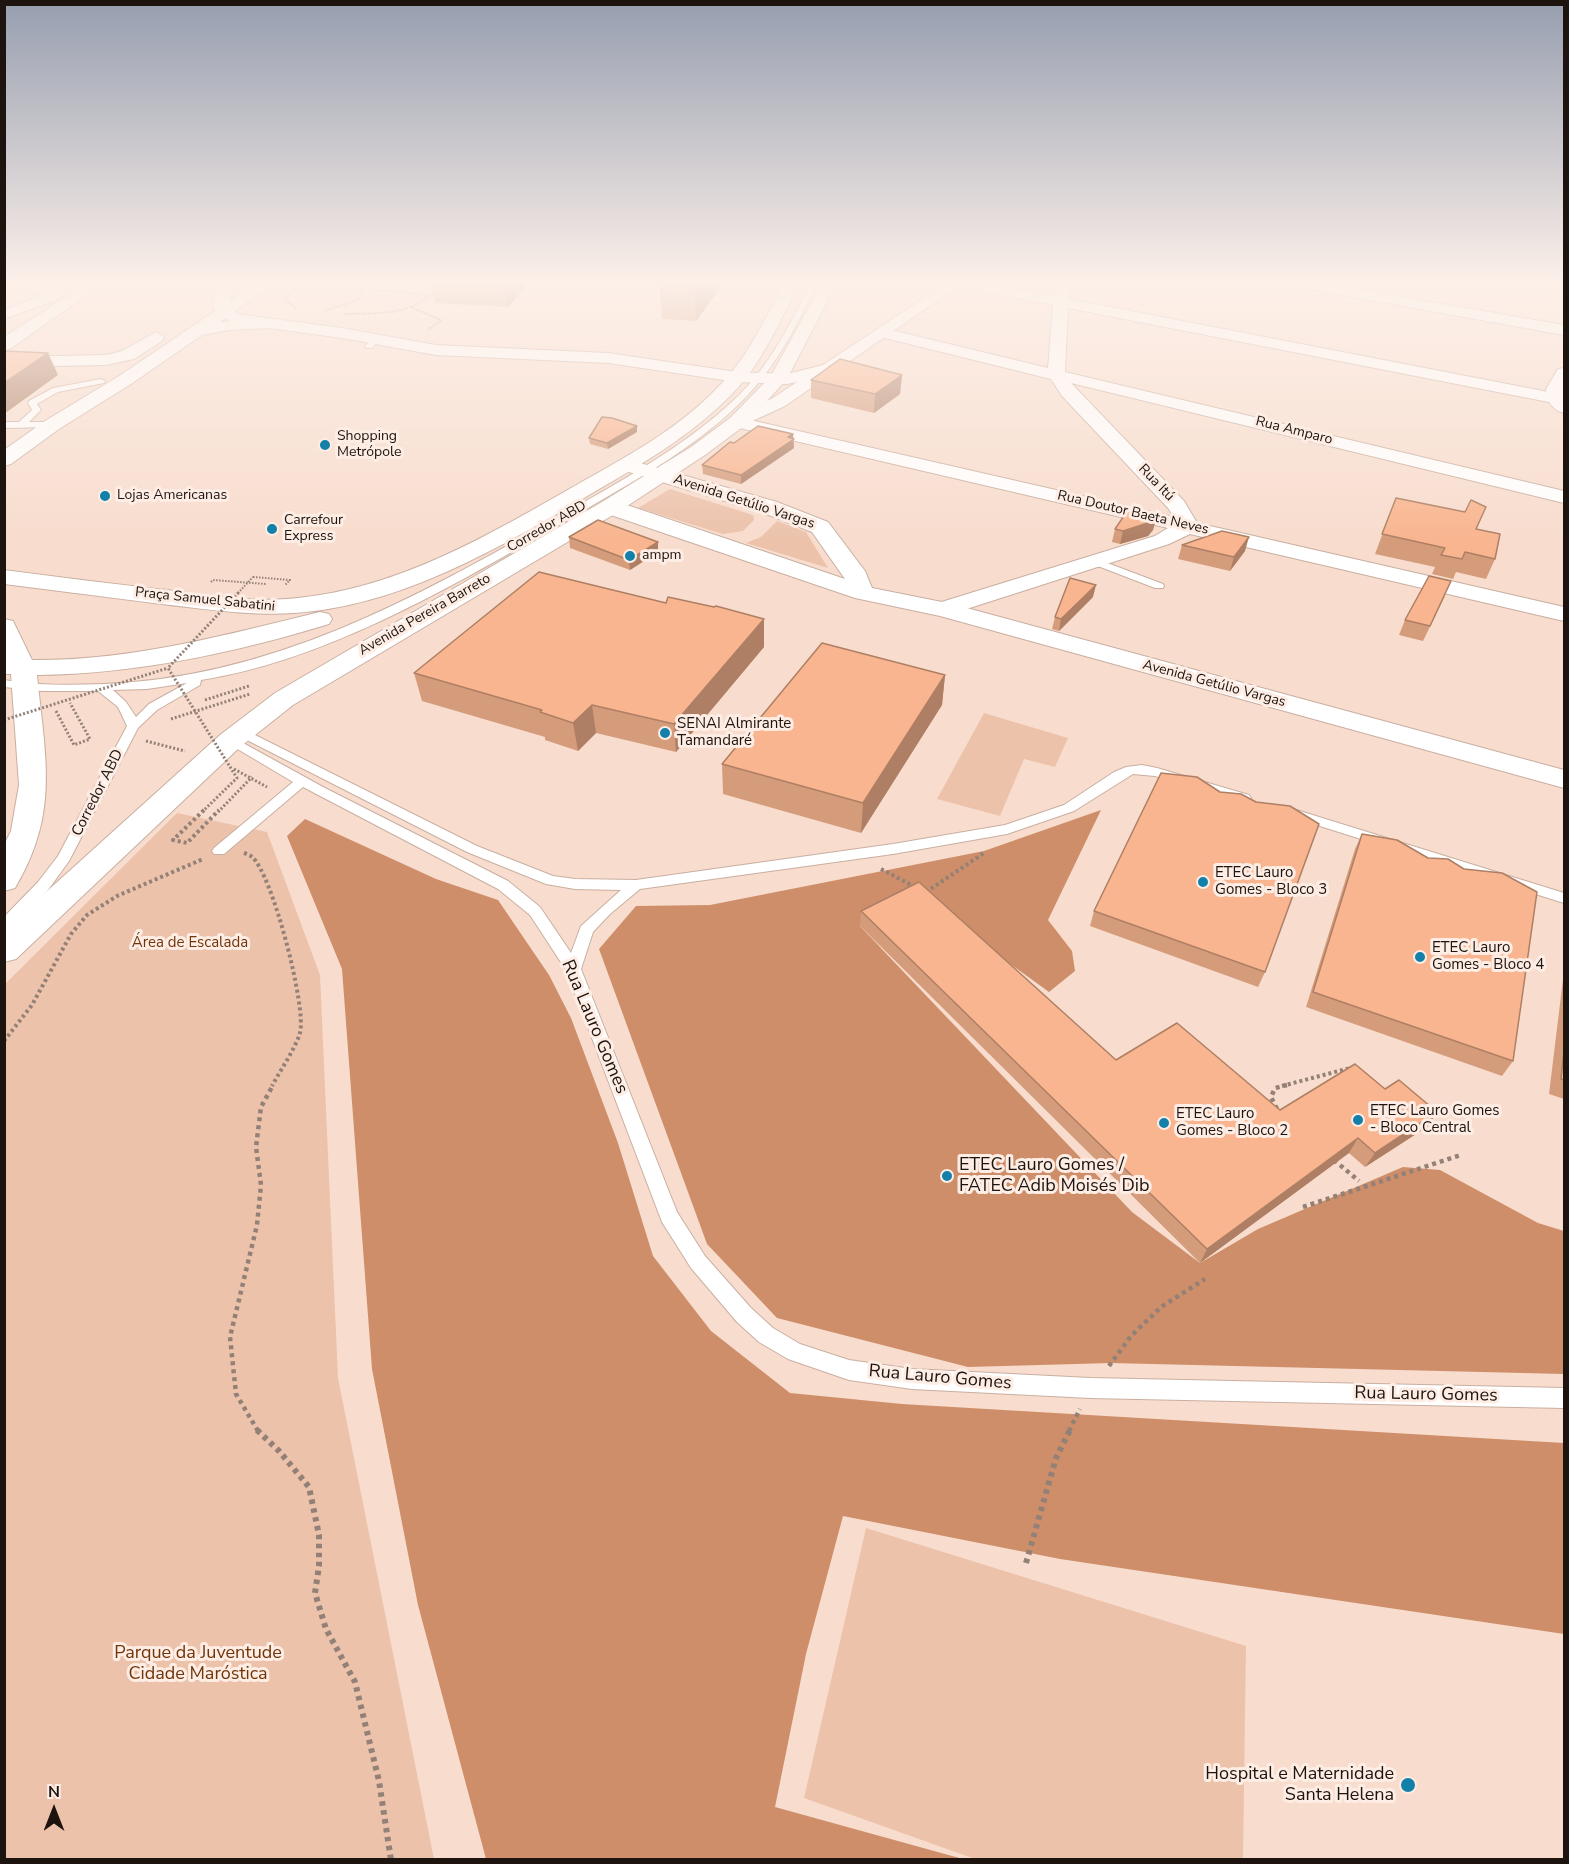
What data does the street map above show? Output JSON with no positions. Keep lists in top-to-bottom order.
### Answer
{
  "streets": {
    "main road": ["Avenida Getúlio Vargas", "Praça Samuel Sabatini", "Avenida Pereira Barreto"],
    "street": ["Rua Amparo", "Rua Itú", "Rua Doutor Baeta Neves"],
    "lane": ["Corredor ABD", "Rua Lauro Gomes"]
  },
  "crossings": [
    ["Rua Amparo", "Rua Itú"],
    ["Rua Itú", "Rua Doutor Baeta Neves"],
    ["Avenida Getúlio Vargas", "Corredor ABD"],
    ["Avenida Getúlio Vargas", "Praça Samuel Sabatini"],
    ["Avenida Getúlio Vargas", "Avenida Pereira Barreto"],
    ["Rua Doutor Baeta Neves", "Avenida Pereira Barreto"],
    ["Corredor ABD", "Praça Samuel Sabatini"],
    ["Corredor ABD", "Avenida Pereira Barreto"],
    ["Praça Samuel Sabatini", "Avenida Pereira Barreto"],
    ["Avenida Pereira Barreto", "Rua Lauro Gomes"]
  ],
  "parks": ["Área de Escalada", "Parque da Juventude Cidade Maróstica"],
  "places": [
    "Shopping Metrópole",
    "Lojas Americanas",
    "Carrefour Express",
    "ampm",
    "SENAI Almirante Tamandaré",
    "ETEC Lauro Gomes - Bloco 3",
    "ETEC Lauro Gomes - Bloco 4",
    "ETEC Lauro Gomes - Bloco Central",
    "ETEC Lauro Gomes - Bloco 2",
    "ETEC Lauro Gomes / FATEC Adib Moisés Dib",
    "Hospital e Maternidade Santa Helena"
  ],
  "north": "top"
}
